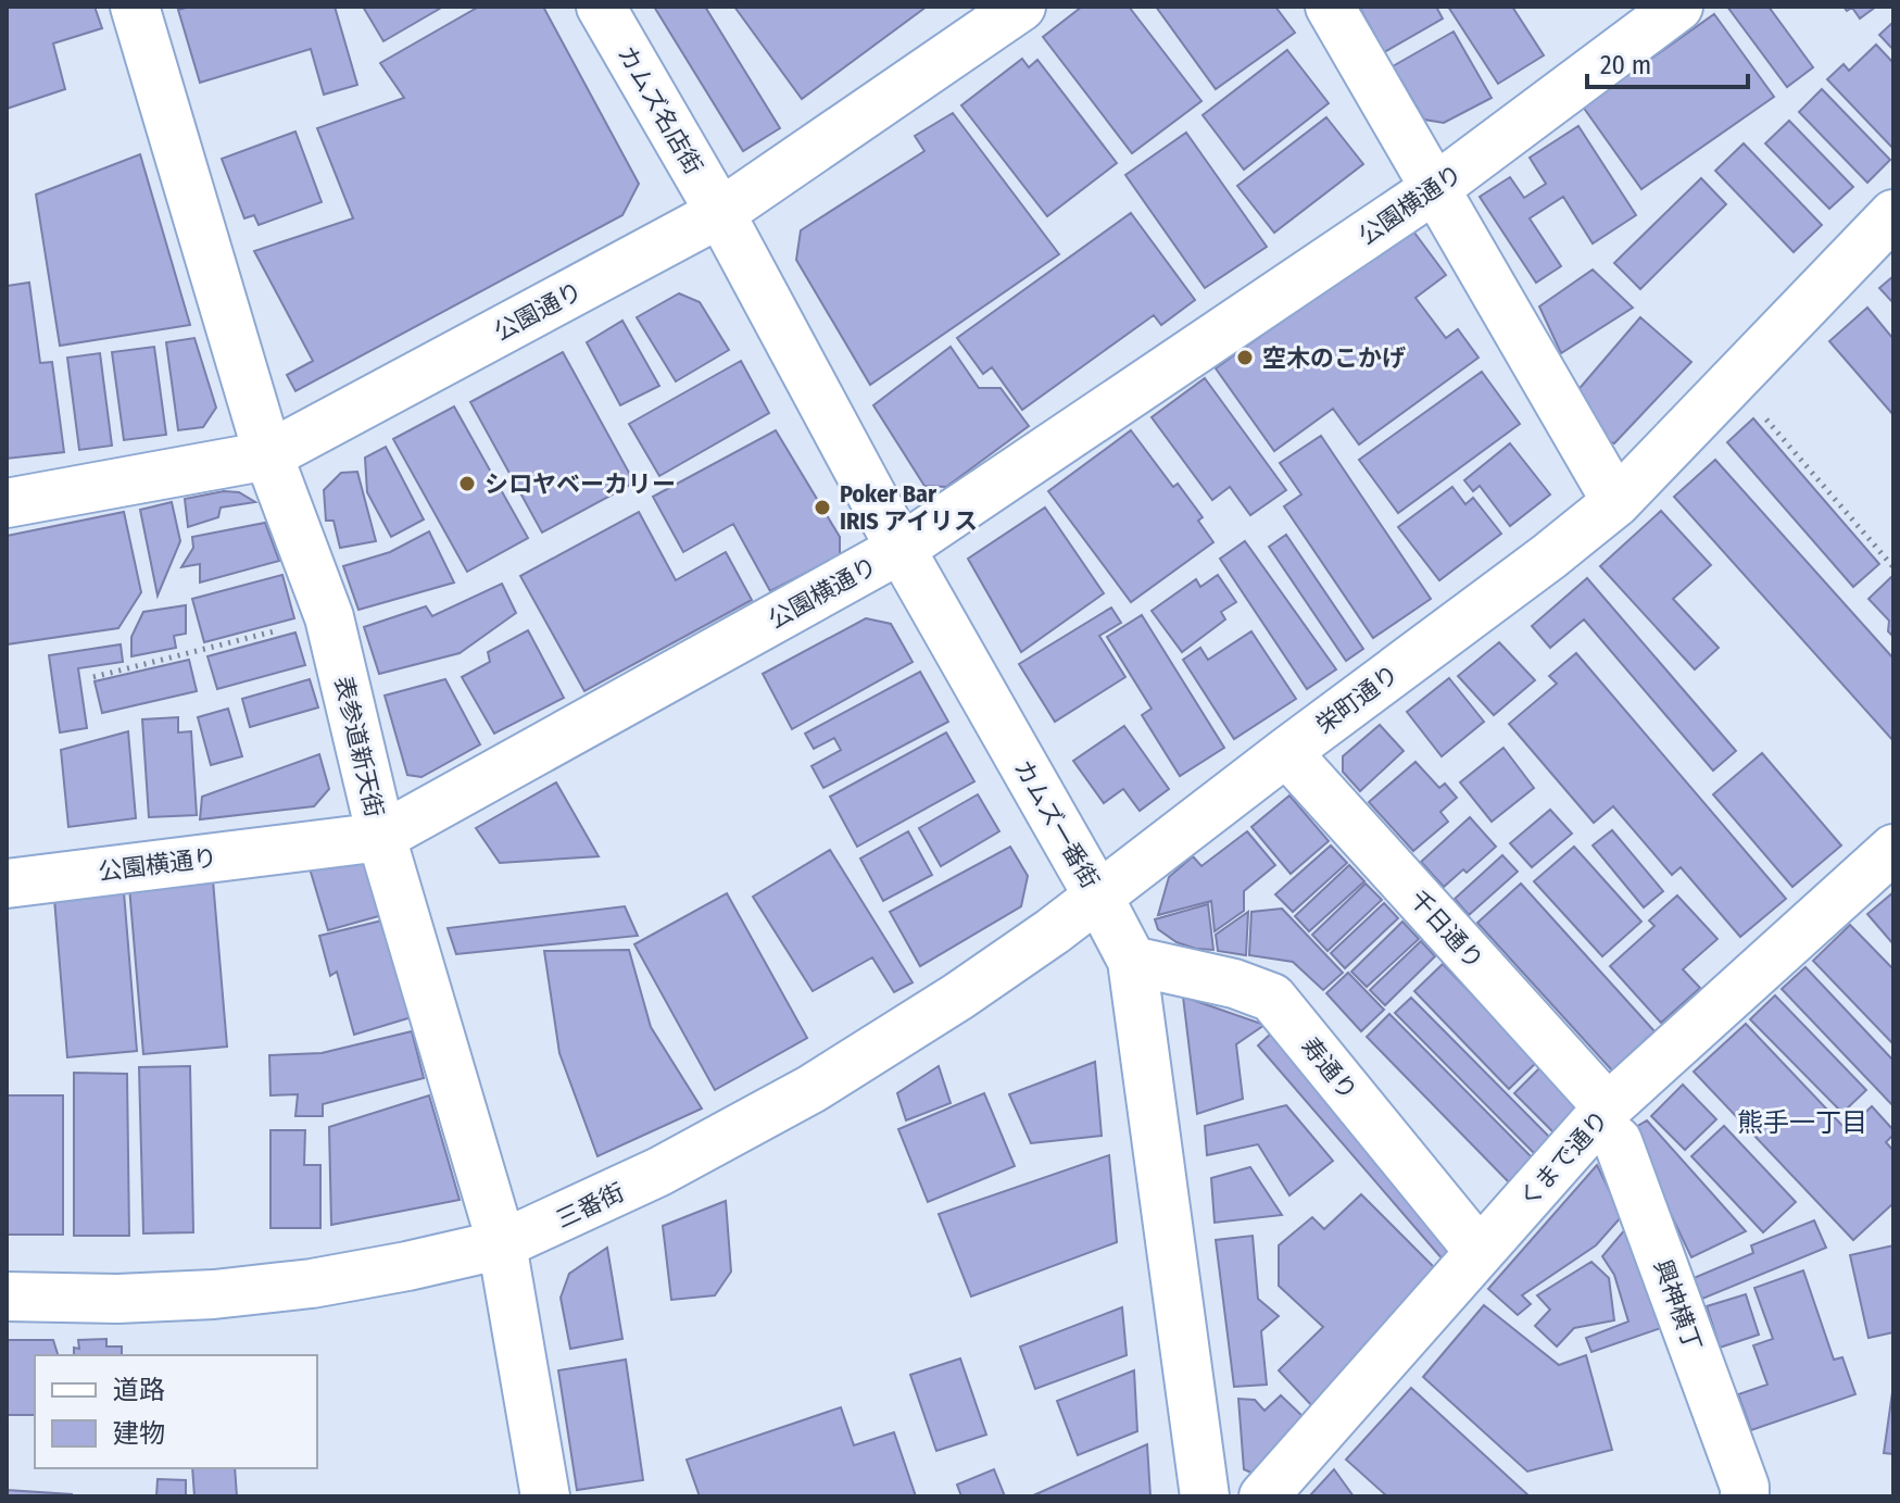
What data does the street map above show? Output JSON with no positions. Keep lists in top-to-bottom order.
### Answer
{
  "streets": {
    "street": [
      "カムズ名店街",
      "公園横通り",
      "公園通り",
      "栄町通り",
      "表参道新天街",
      "カムズ一番街",
      "千日通り",
      "寿通り",
      "くまで通り",
      "三番街",
      "興神横丁"
    ]
  },
  "crossings": [
    ["カムズ名店街", "公園通り"],
    ["カムズ名店街", "カムズ一番街"],
    ["公園横通り", "表参道新天街"],
    ["公園横通り", "カムズ一番街"],
    ["公園通り", "表参道新天街"],
    ["公園通り", "カムズ一番街"],
    ["栄町通り", "カムズ一番街"],
    ["栄町通り", "千日通り"],
    ["栄町通り", "三番街"],
    ["表参道新天街", "三番街"],
    ["カムズ一番街", "寿通り"],
    ["カムズ一番街", "三番街"],
    ["千日通り", "くまで通り"],
    ["千日通り", "興神横丁"],
    ["寿通り", "くまで通り"],
    ["くまで通り", "興神横丁"]
  ],
  "districts": ["熊手一丁目"],
  "places": ["空木のこかげ", "シロヤベーカリー", "Poker Bar IRIS アイリス"],
  "legend": ["道路", "建物"],
  "scale_bar": "20 m"
}
